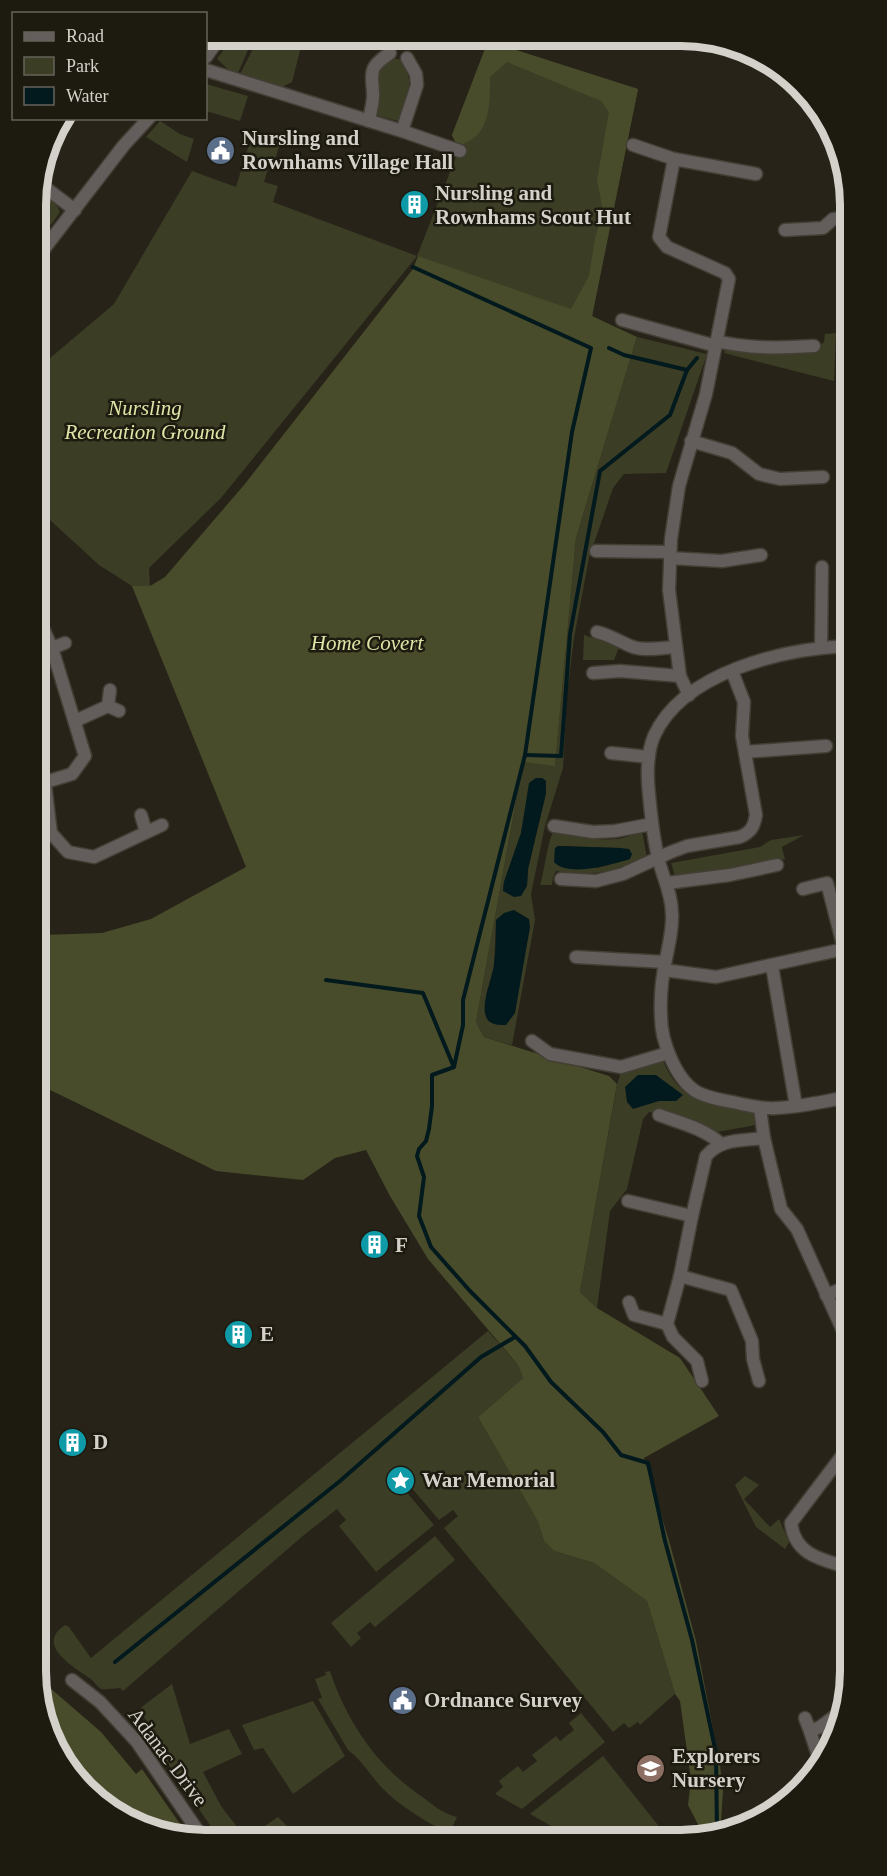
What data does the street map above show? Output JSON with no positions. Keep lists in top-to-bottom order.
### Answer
{
  "streets": {
    "street": ["Adanac Drive"]
  },
  "parks": ["Nursling Recreation Ground", "Home Covert"],
  "places": {
    "public building": ["Nursling and Rownhams Village Hall", "Ordnance Survey"],
    "building": [
      "Nursling and Rownhams Scout Hut",
      "F",
      "E",
      "D"
    ],
    "place": ["War Memorial"],
    "school or university": ["Explorers Nursery"]
  },
  "legend": ["Road", "Park", "Water"]
}
